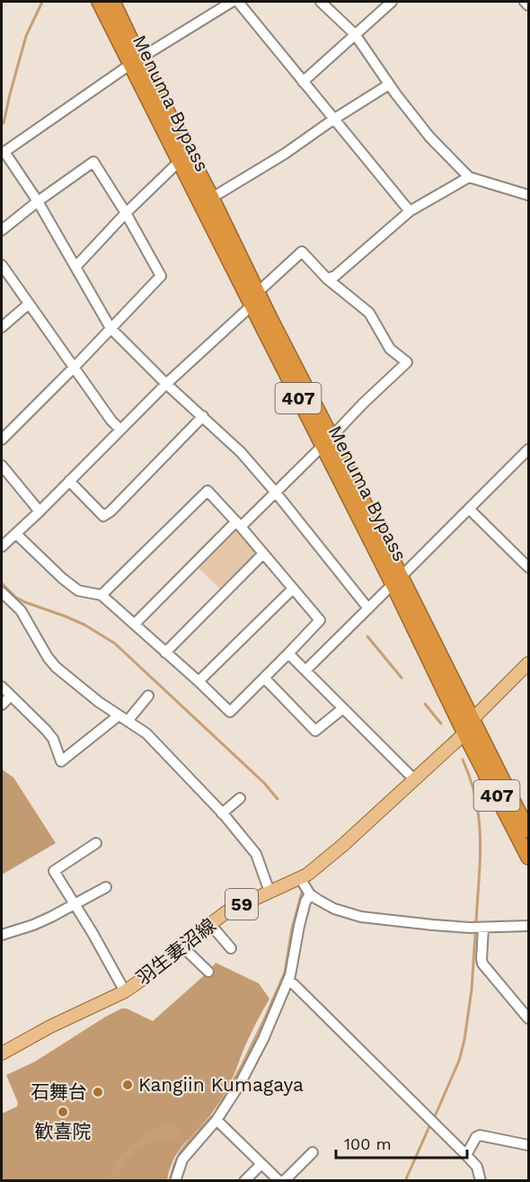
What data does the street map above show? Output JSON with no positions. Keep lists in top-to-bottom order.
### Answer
{
  "streets": {
    "highway": ["Menuma Bypass", "407"],
    "main road": ["59", "羽生妻沼線"]
  },
  "crossings": [
    ["Menuma Bypass", "羽生妻沼線"]
  ],
  "places": ["Kangiin Kumagaya", "石舞台", "歓喜院"],
  "scale_bar": "100 m"
}
